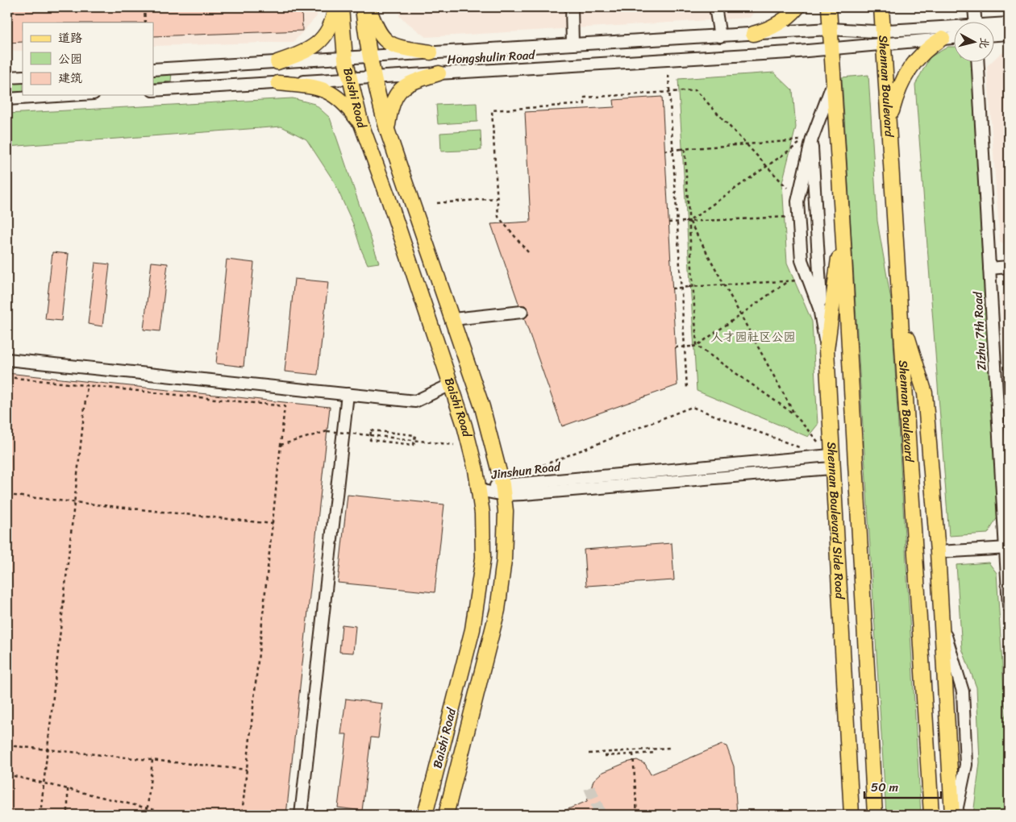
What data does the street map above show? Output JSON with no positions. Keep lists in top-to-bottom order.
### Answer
{
  "streets": {
    "main road": ["Shennan Boulevard", "Baishi Road", "Shennan Boulevard Side Road"],
    "street": ["Hongshulin Road", "Zizhu 7th Road", "Jinshun Road"]
  },
  "crossings": [
    ["Hongshulin Road", "Shennan Boulevard"],
    ["Hongshulin Road", "Baishi Road"],
    ["Baishi Road", "Jinshun Road"],
    ["Jinshun Road", "Shennan Boulevard Side Road"]
  ],
  "parks": ["人才园社区公园"],
  "legend": ["道路", "公园", "建筑"],
  "scale_bar": "50 m",
  "north": "right"
}
